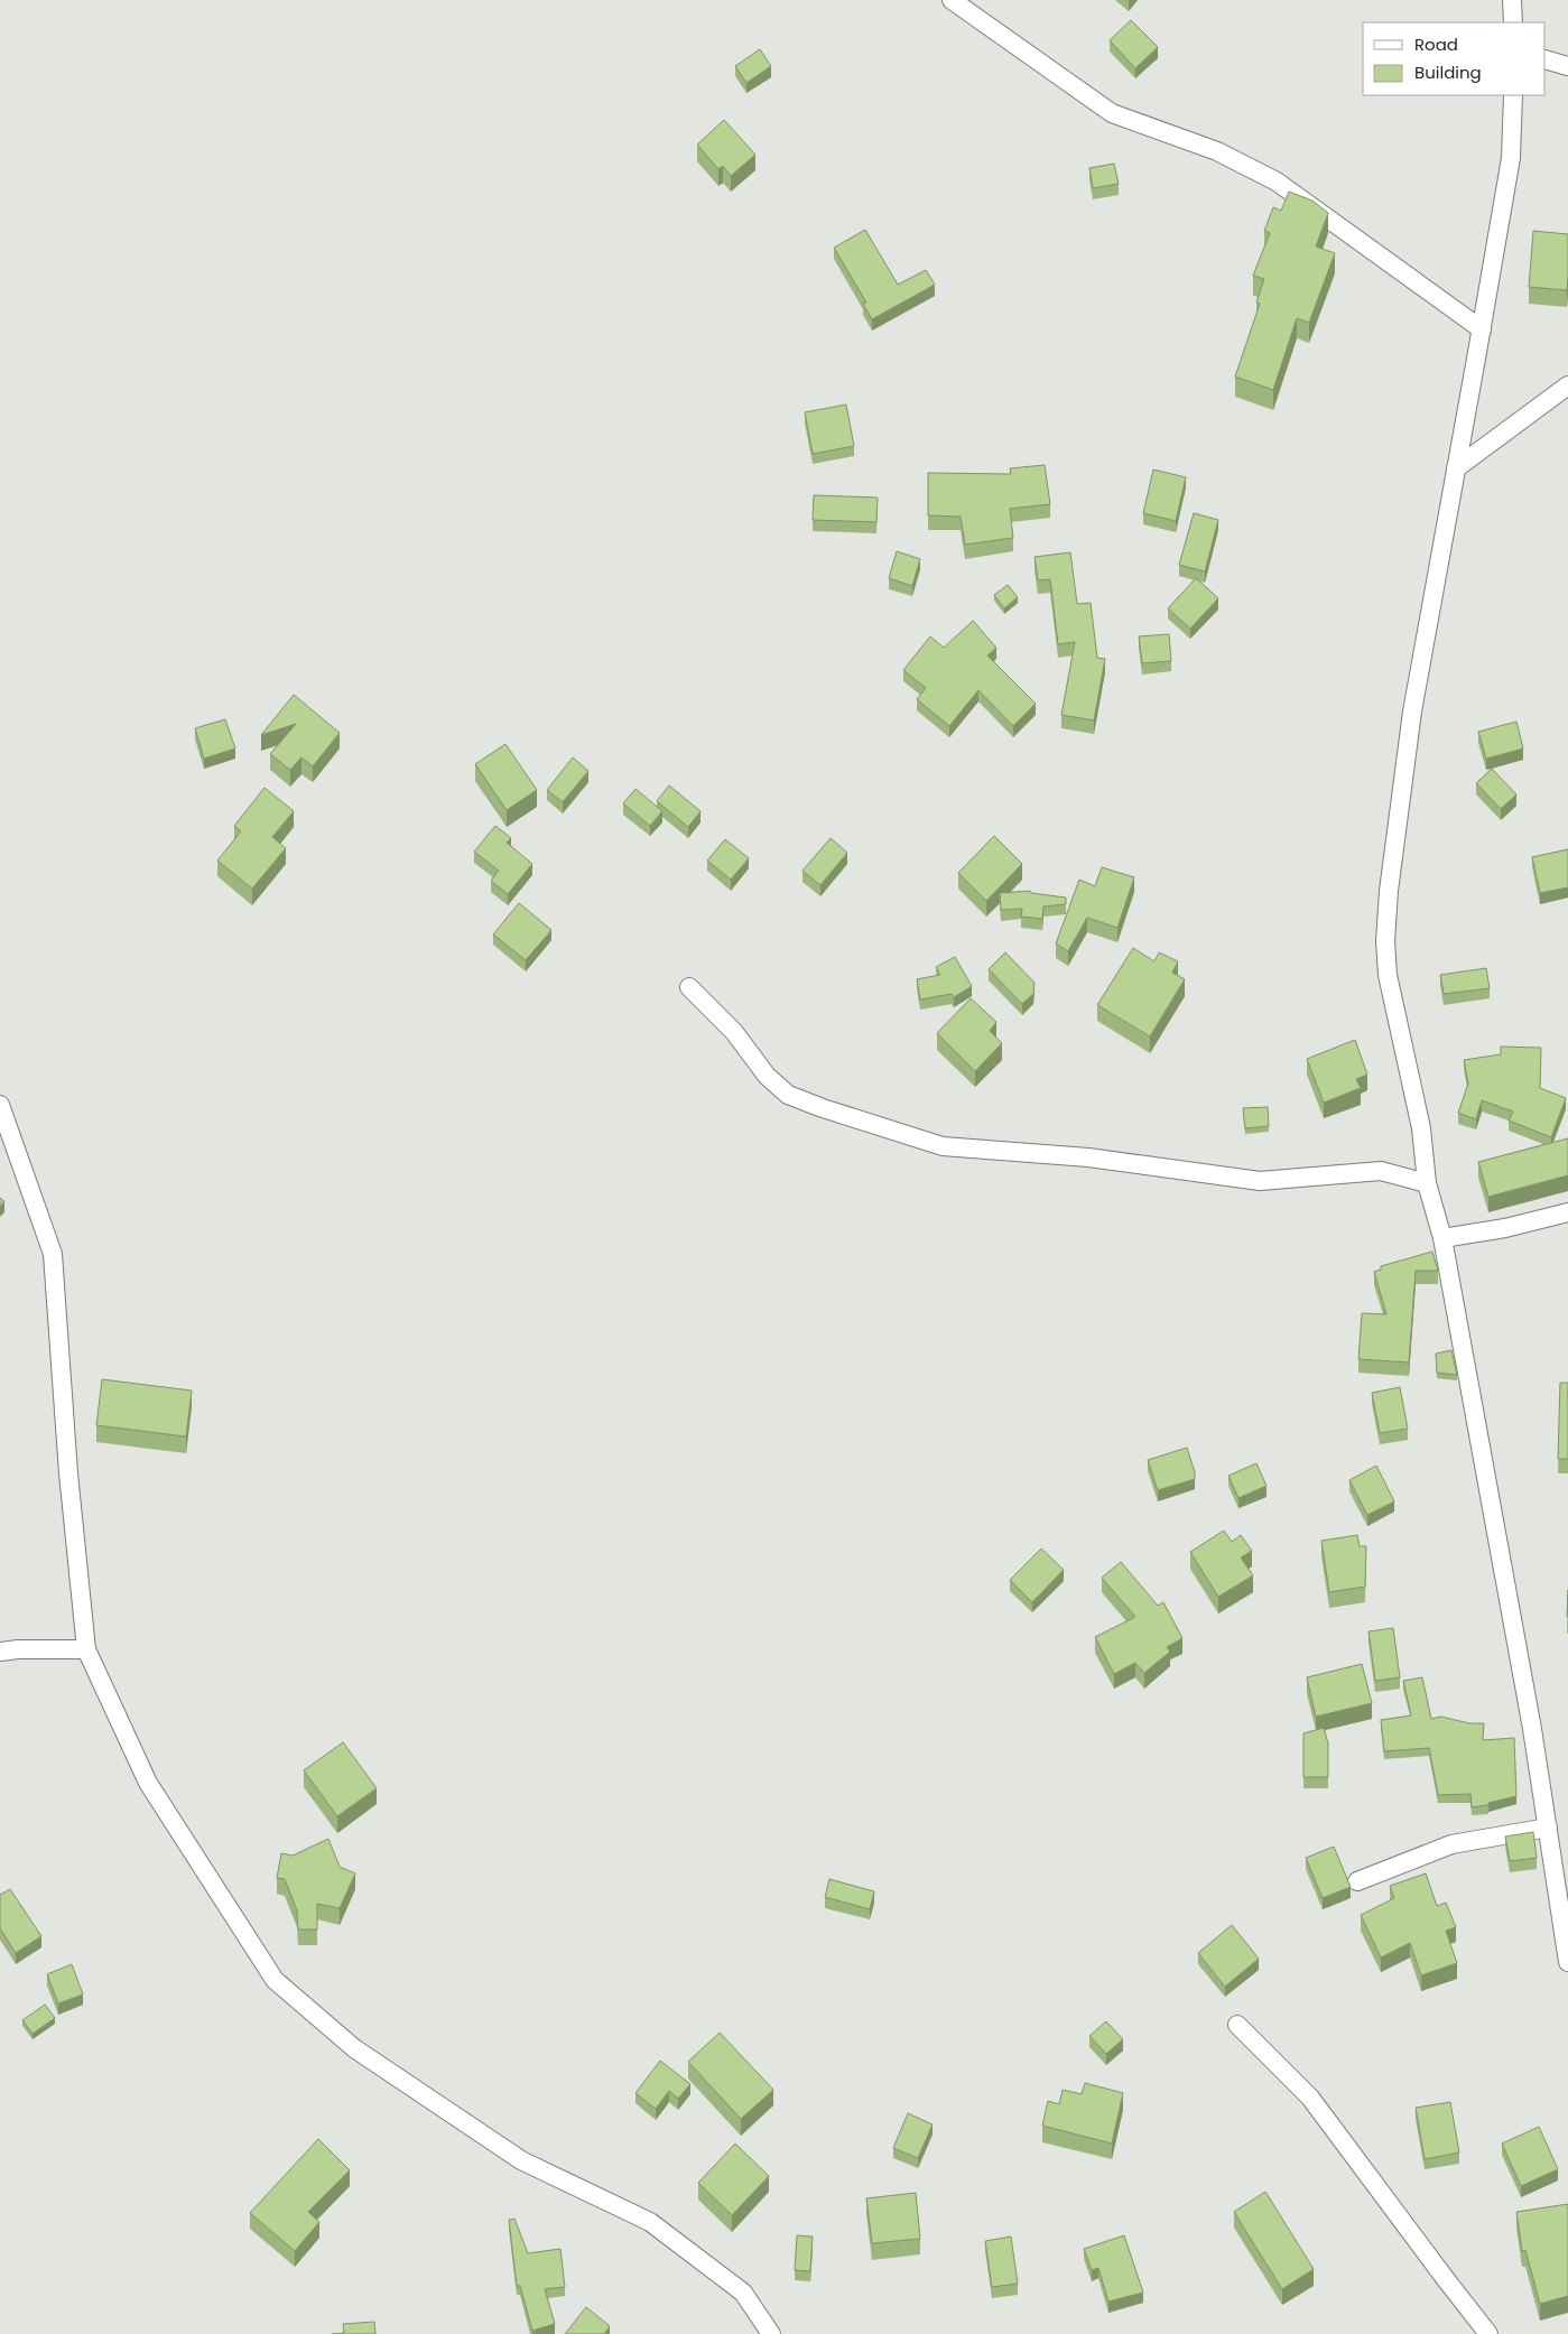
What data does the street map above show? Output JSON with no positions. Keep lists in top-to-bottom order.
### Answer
{
  "legend": ["Road", "Building"]
}
